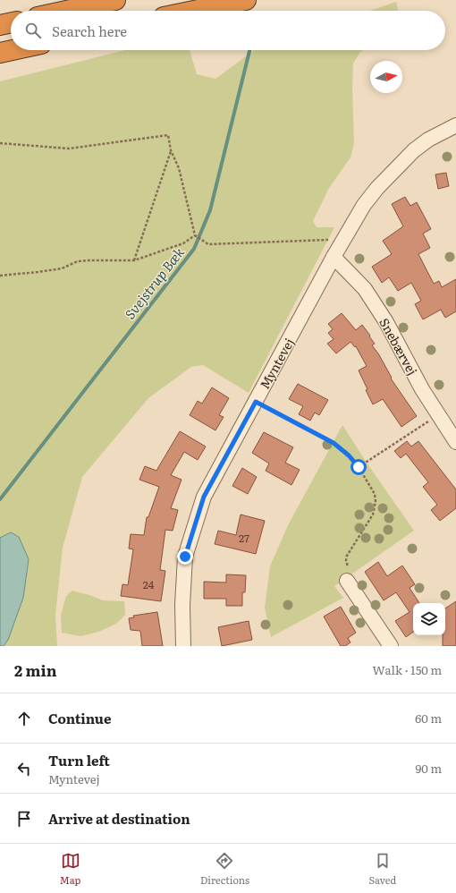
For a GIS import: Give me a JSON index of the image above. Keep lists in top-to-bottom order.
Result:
{
  "streets": {
    "street": ["Snebærvej", "Myntevej"]
  },
  "crossings": [
    ["Snebærvej", "Myntevej"]
  ],
  "water": ["Svejstrup Bæk"],
  "house_numbers": ["27", "24"],
  "north": "right",
  "page": {
    "search": "Search here",
    "heading": ["2 min", "Walk · 150 m"],
    "list": [
      ["Continue", "60 m"],
      ["Turn left", "Myntevej", "90 m"],
      "Arrive at destination"
    ],
    "nav": ["Map", "Directions", "Saved"]
  }
}
